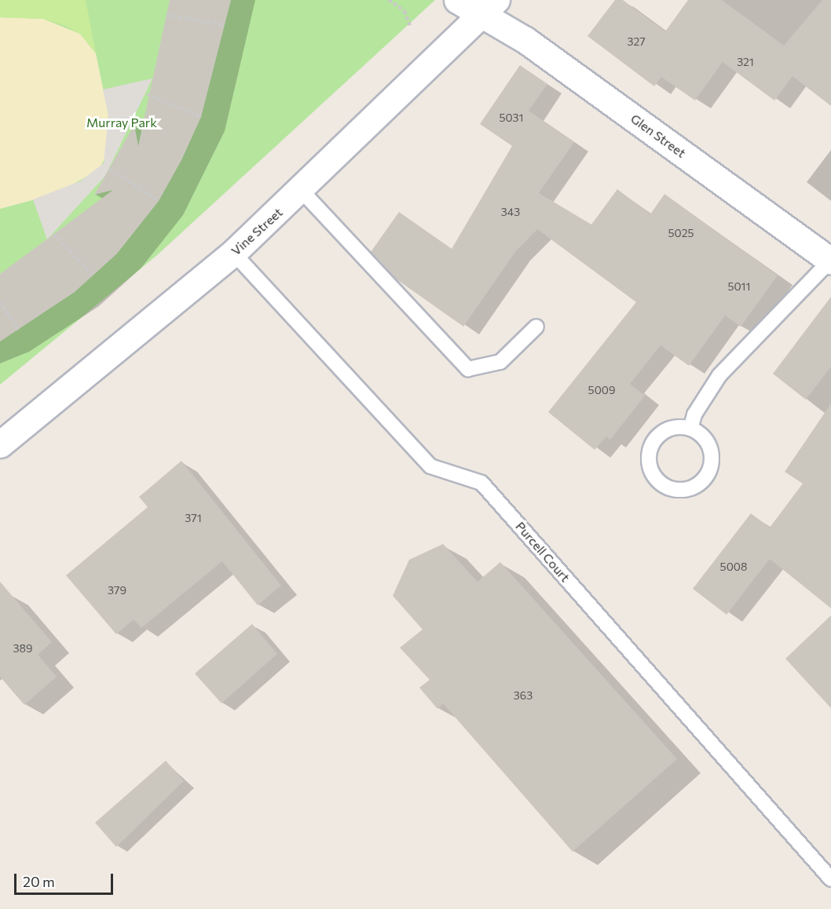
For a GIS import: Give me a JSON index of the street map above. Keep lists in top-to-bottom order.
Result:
{
  "streets": {
    "street": ["Glen Street", "Vine Street"],
    "lane": ["Purcell Court"]
  },
  "crossings": [
    ["Glen Street", "Vine Street"],
    ["Vine Street", "Purcell Court"]
  ],
  "parks": ["Murray Park"],
  "house_numbers": [
    "327",
    "321",
    "5031",
    "343",
    "5025",
    "5011",
    "5009",
    "371",
    "5008",
    "379",
    "389",
    "363"
  ],
  "scale_bar": "20 m"
}
